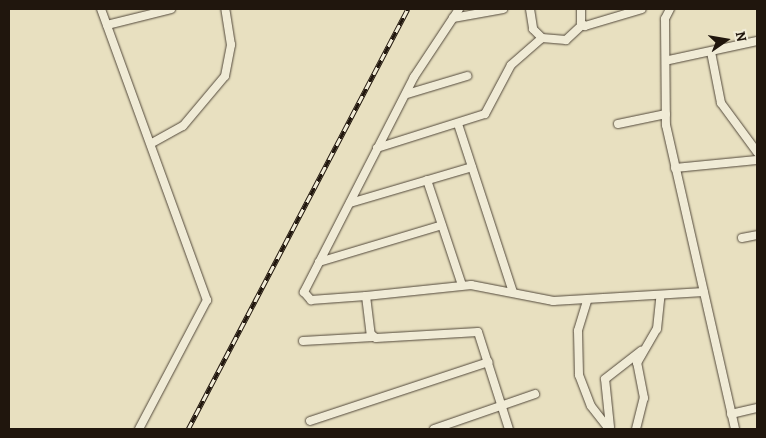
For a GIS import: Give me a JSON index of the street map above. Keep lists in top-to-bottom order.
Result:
{
  "north": "right"
}
